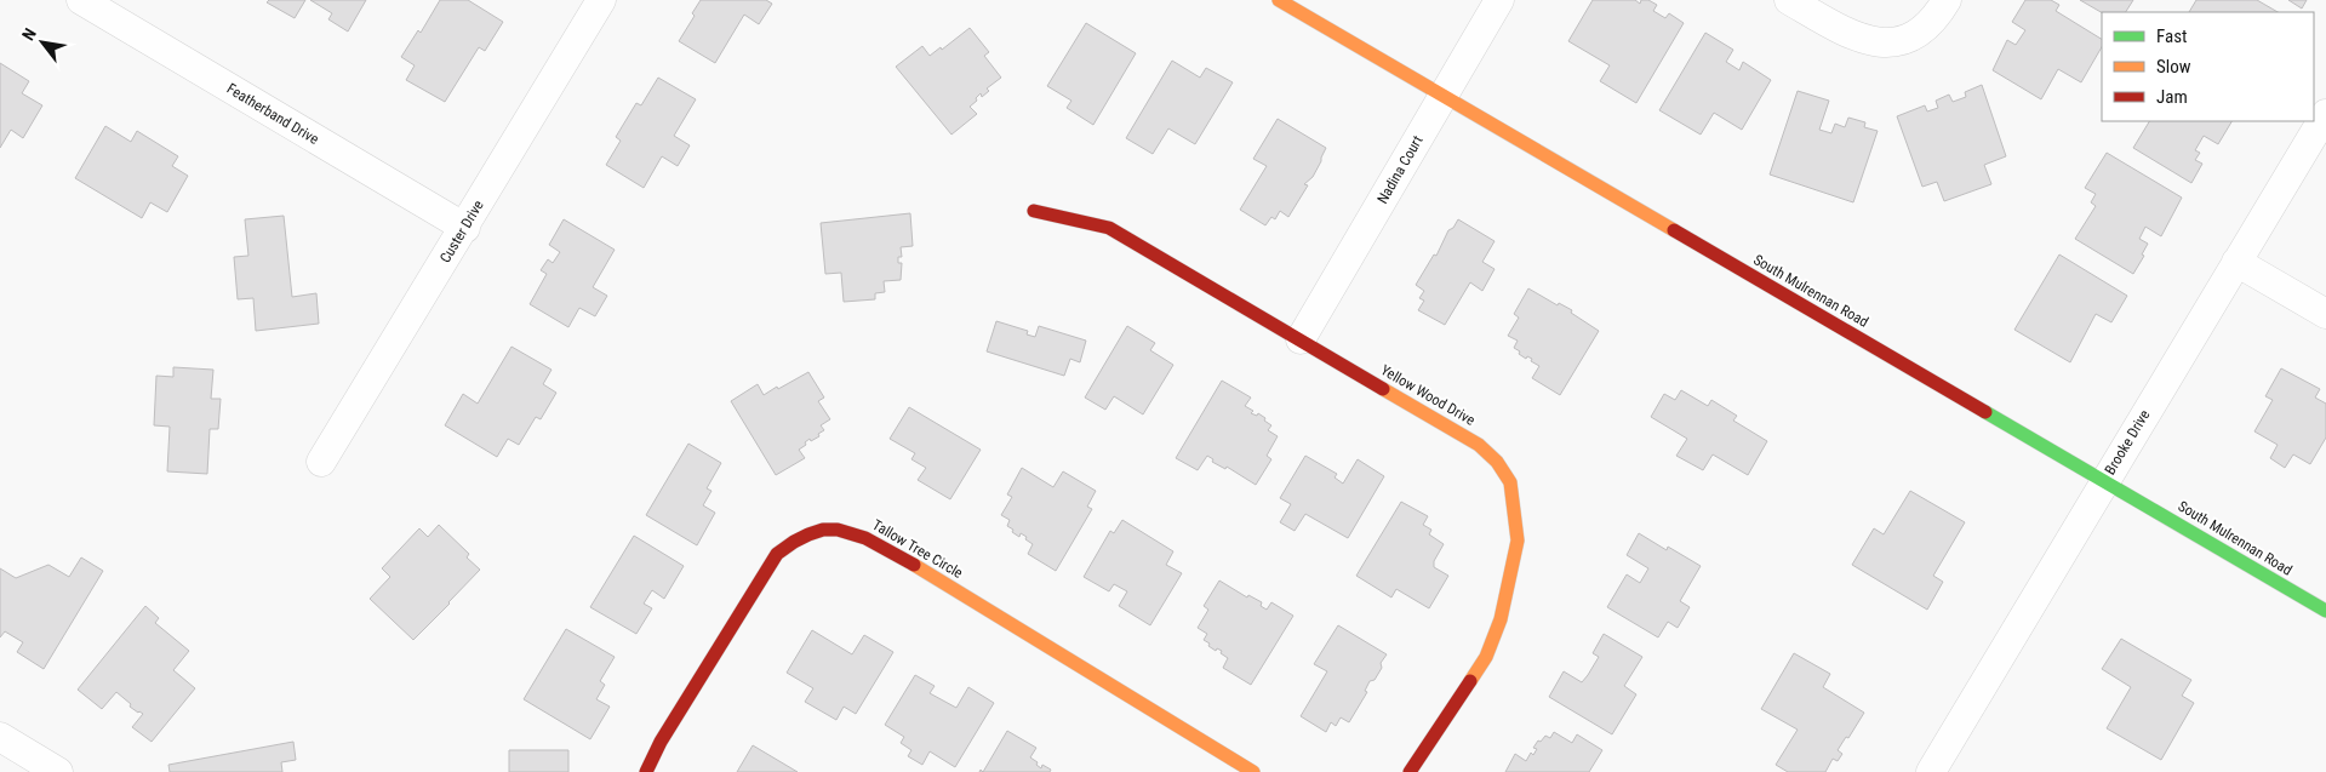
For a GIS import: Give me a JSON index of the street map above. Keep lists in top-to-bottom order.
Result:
{
  "streets": {
    "street": [
      "Featherband Drive",
      "Nadina Court",
      "Custer Drive",
      "South Mulrennan Road",
      "Yellow Wood Drive",
      "Brooke Drive",
      "Tallow Tree Circle"
    ]
  },
  "crossings": [
    ["Featherband Drive", "Custer Drive"],
    ["Nadina Court", "South Mulrennan Road"],
    ["Nadina Court", "Yellow Wood Drive"],
    ["South Mulrennan Road", "Brooke Drive"]
  ],
  "legend": ["Fast", "Slow", "Jam"],
  "north": "top left"
}
